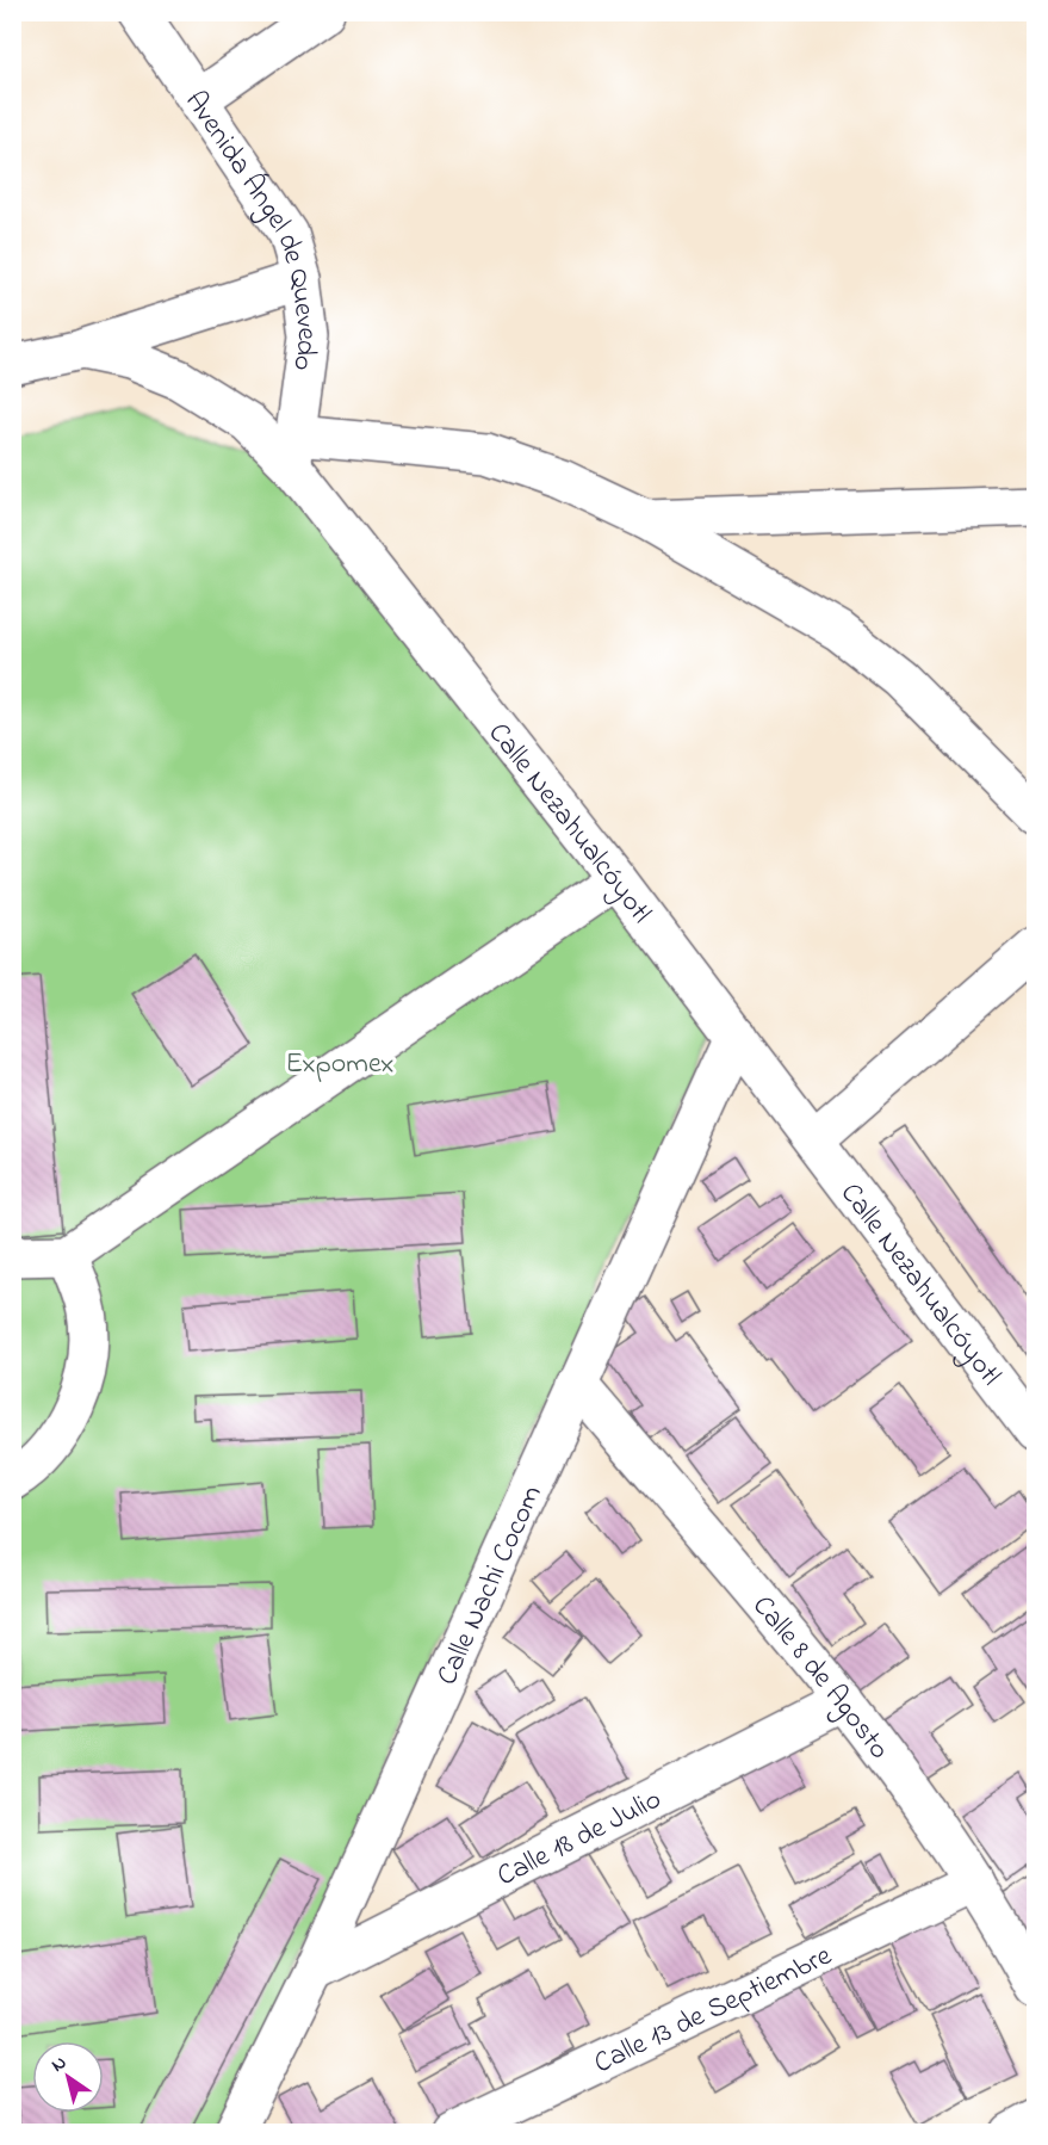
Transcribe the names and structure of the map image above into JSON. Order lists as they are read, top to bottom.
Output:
{
  "streets": {
    "street": [
      "Avenida Ángel de Quevedo",
      "Calle Nezahualcóyotl",
      "Calle Nachi Cocom",
      "Calle 8 de Agosto",
      "Calle 18 de Julio",
      "Calle 13 de Septiembre"
    ]
  },
  "crossings": [
    ["Avenida Ángel de Quevedo", "Calle Nezahualcóyotl"],
    ["Calle Nezahualcóyotl", "Calle Nachi Cocom"],
    ["Calle Nachi Cocom", "Calle 8 de Agosto"],
    ["Calle Nachi Cocom", "Calle 18 de Julio"],
    ["Calle 8 de Agosto", "Calle 18 de Julio"],
    ["Calle 8 de Agosto", "Calle 13 de Septiembre"]
  ],
  "parks": ["Expomex"],
  "north": "top left"
}
